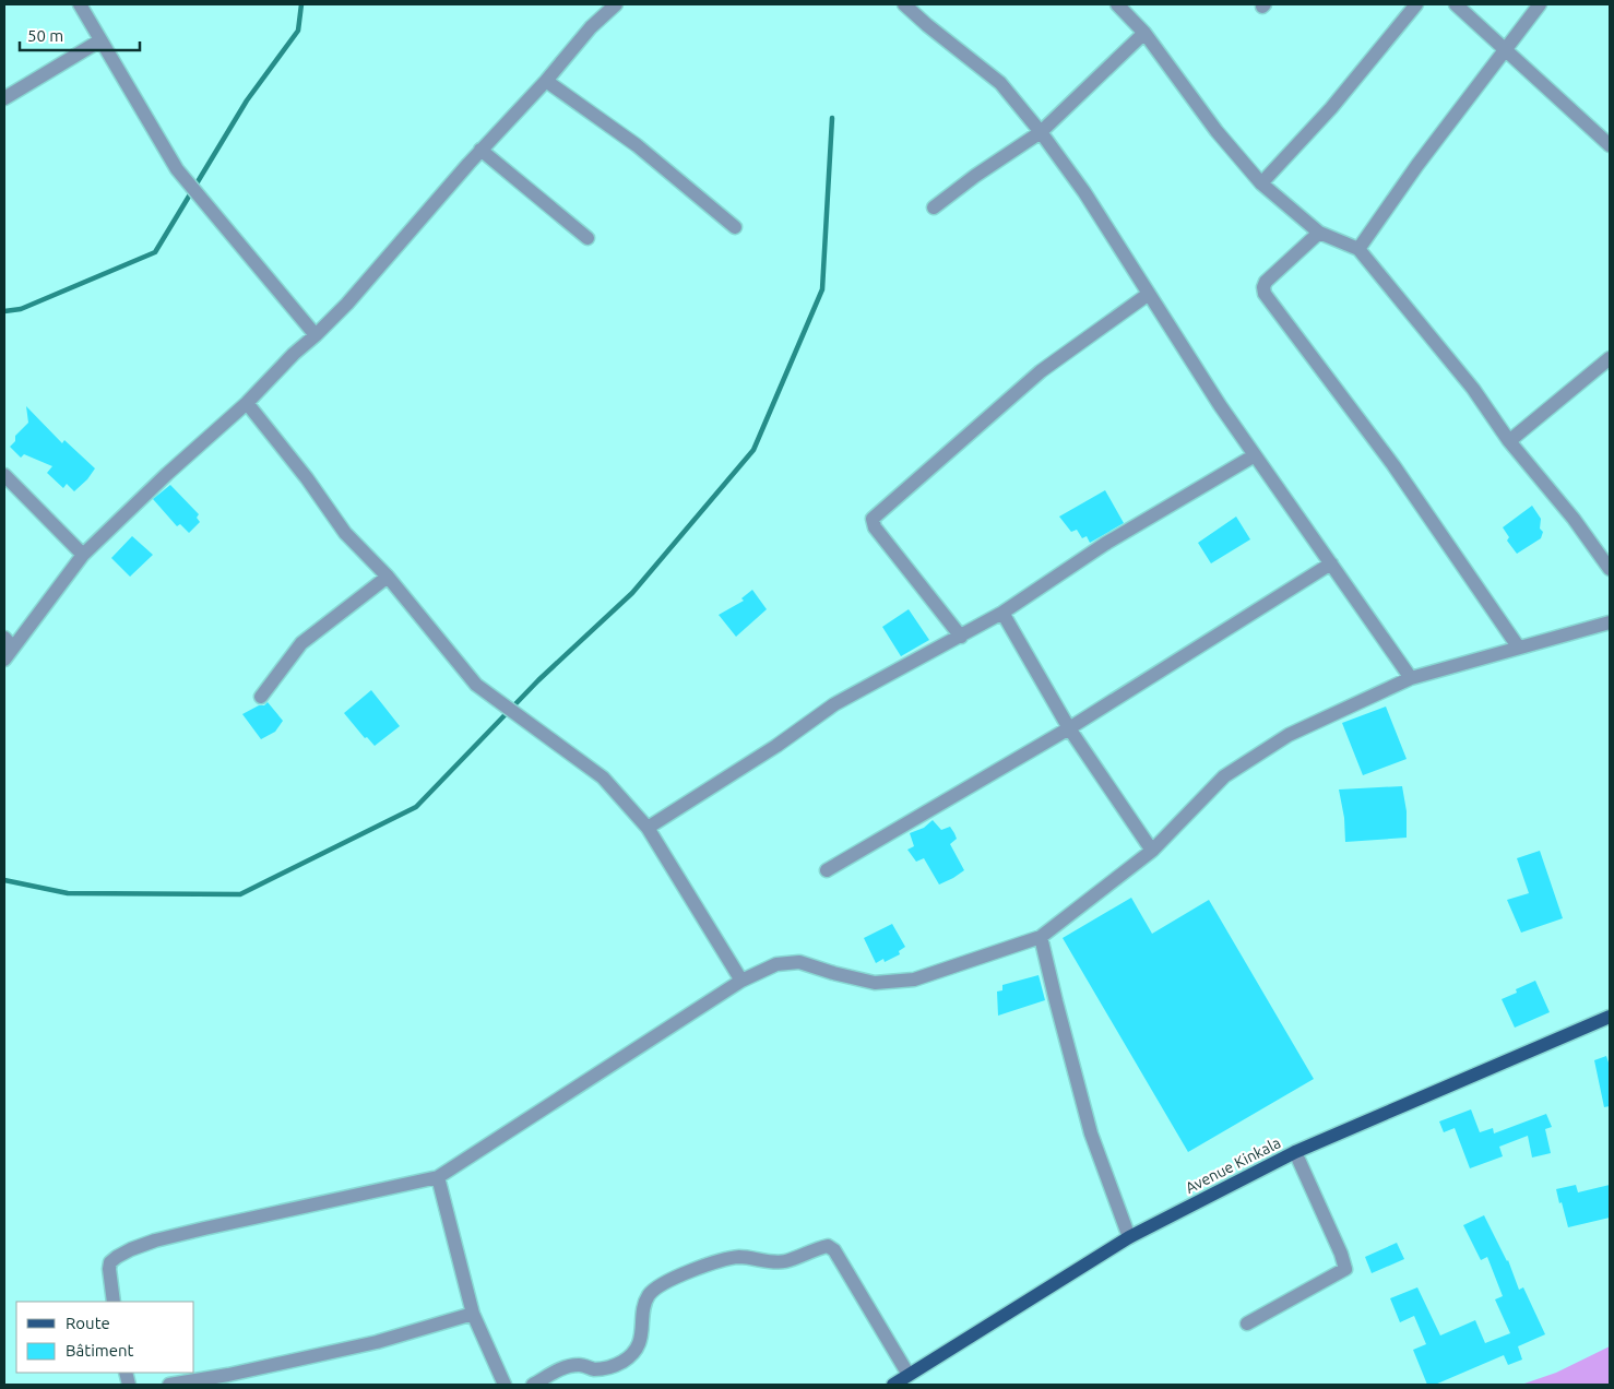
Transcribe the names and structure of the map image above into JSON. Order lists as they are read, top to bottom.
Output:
{
  "streets": {
    "main road": ["Avenue Kinkala"]
  },
  "legend": ["Route", "Bâtiment"],
  "scale_bar": "50 m"
}
